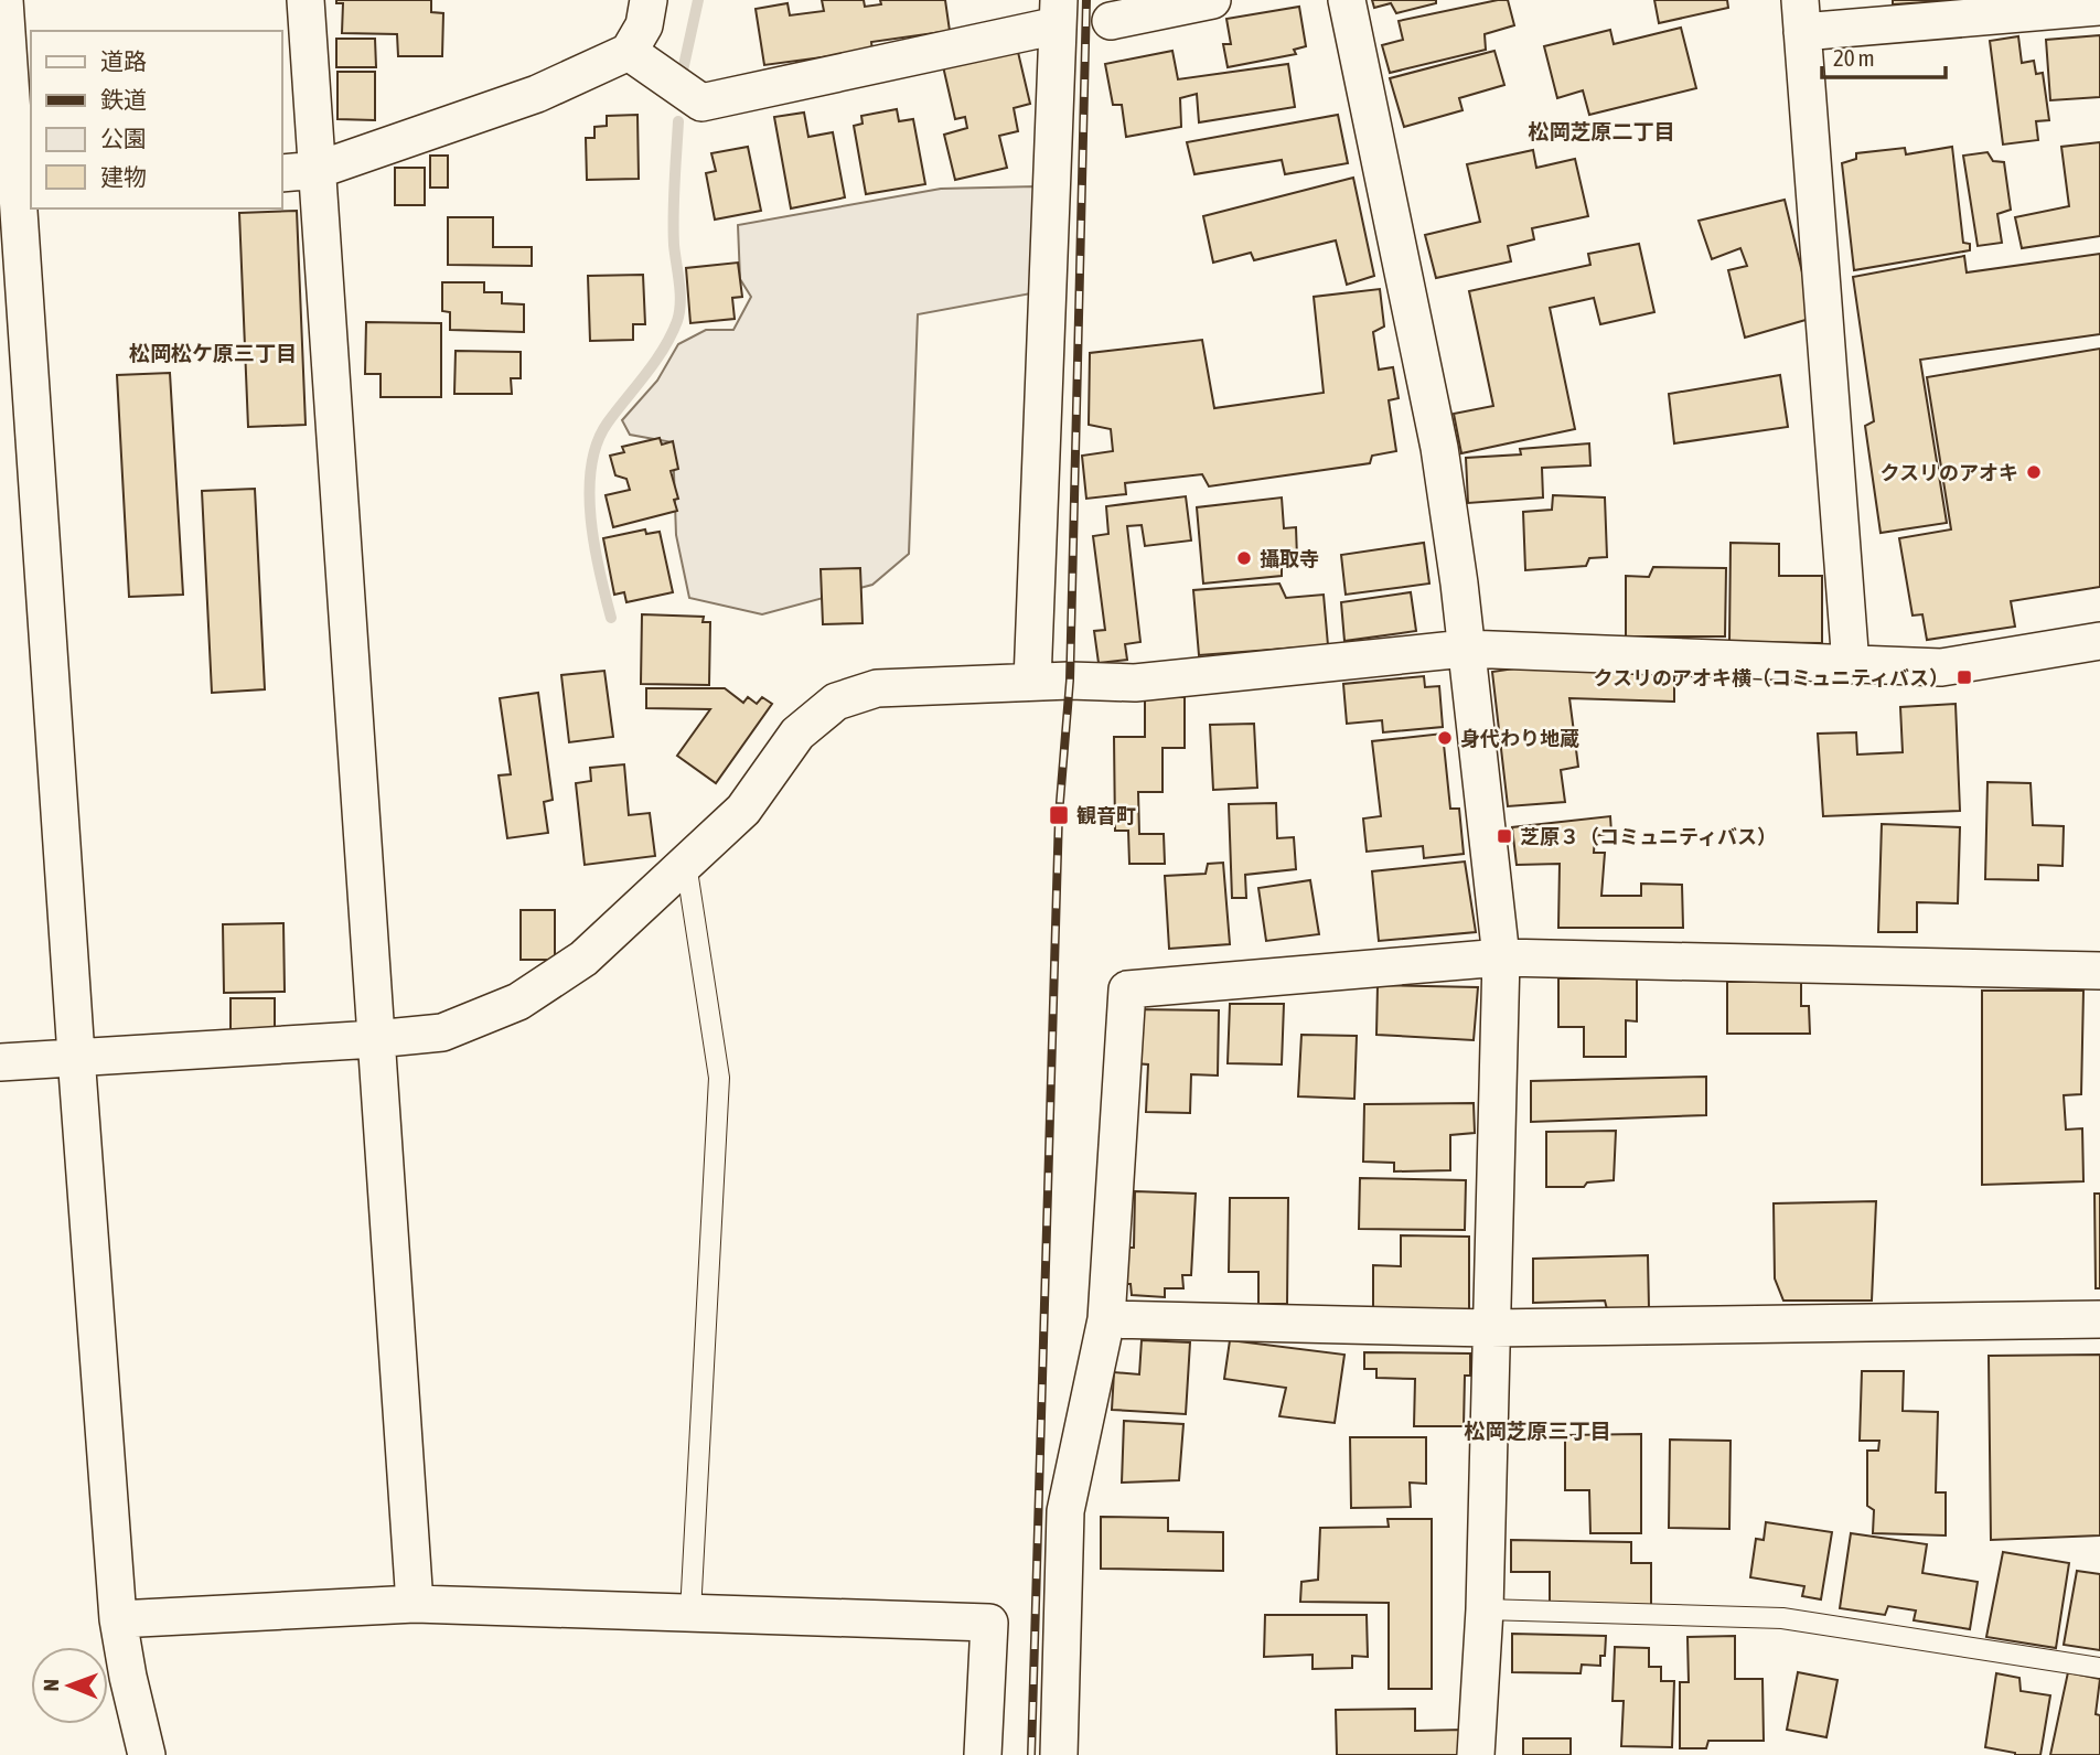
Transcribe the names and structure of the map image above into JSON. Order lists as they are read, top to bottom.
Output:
{
  "districts": ["松岡芝原二丁目", "松岡松ケ原三丁目", "松岡芝原三丁目"],
  "places": {
    "other": ["クスリのアオキ", "攝取寺", "身代わり地蔵"],
    "transit": ["クスリのアオキ横（コミュニティバス）", "観音町", "芝原３（コミュニティバス）"]
  },
  "legend": [
    "道路",
    "鉄道",
    "公園",
    "建物"
  ],
  "scale_bar": "20 m",
  "north": "left"
}
